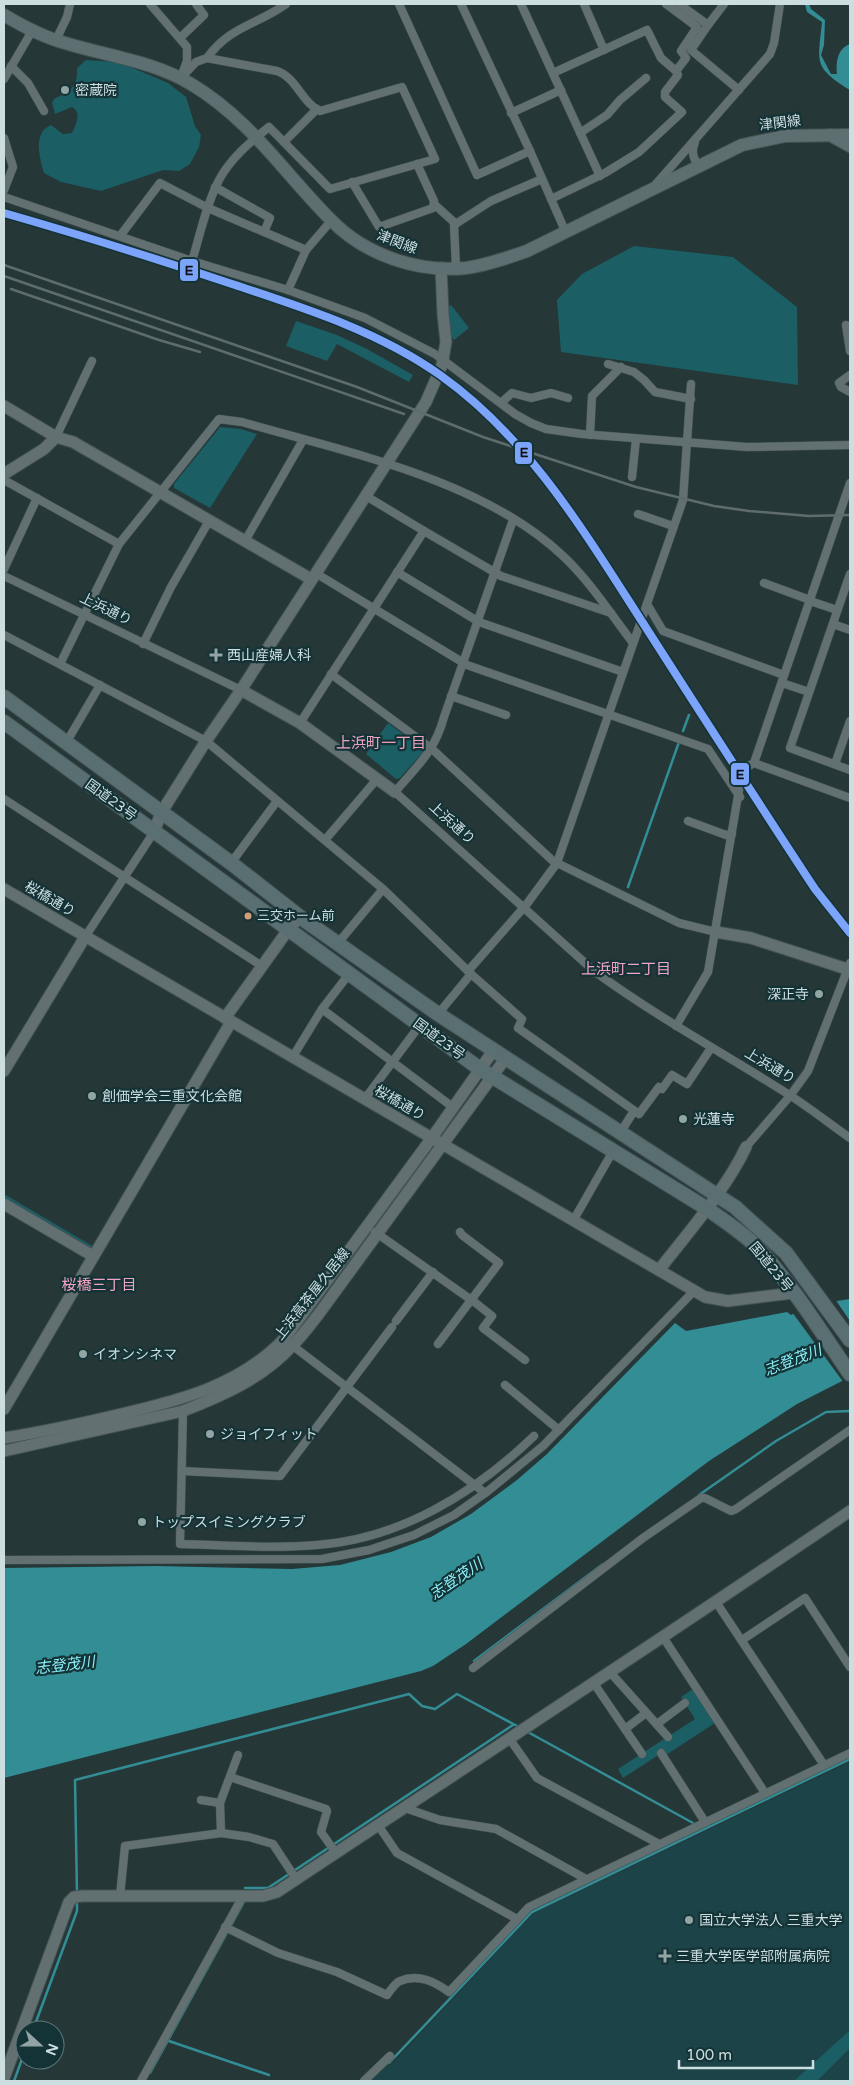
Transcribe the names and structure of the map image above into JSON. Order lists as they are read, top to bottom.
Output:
{
  "streets": {
    "highway": ["国道23号"],
    "main road": ["津関線"],
    "street": ["上浜通り", "桜橋通り", "上浜高茶屋久居線"]
  },
  "crossings": [
    ["国道23号", "桜橋通り"],
    ["国道23号", "上浜高茶屋久居線"],
    ["桜橋通り", "上浜高茶屋久居線"]
  ],
  "districts": ["上浜町一丁目", "上浜町二丁目", "桜橋三丁目"],
  "water": ["志登茂川"],
  "places": {
    "other": [
      "密蔵院",
      "三交ホーム前",
      "深正寺",
      "創価学会三重文化会館",
      "光蓮寺",
      "イオンシネマ",
      "ジョイフィット",
      "トップスイミングクラブ",
      "国立大学法人 三重大学"
    ],
    "health": ["西山産婦人科", "三重大学医学部附属病院"]
  },
  "lines": ["transit line E"],
  "scale_bar": "100 m",
  "north": "right"
}
